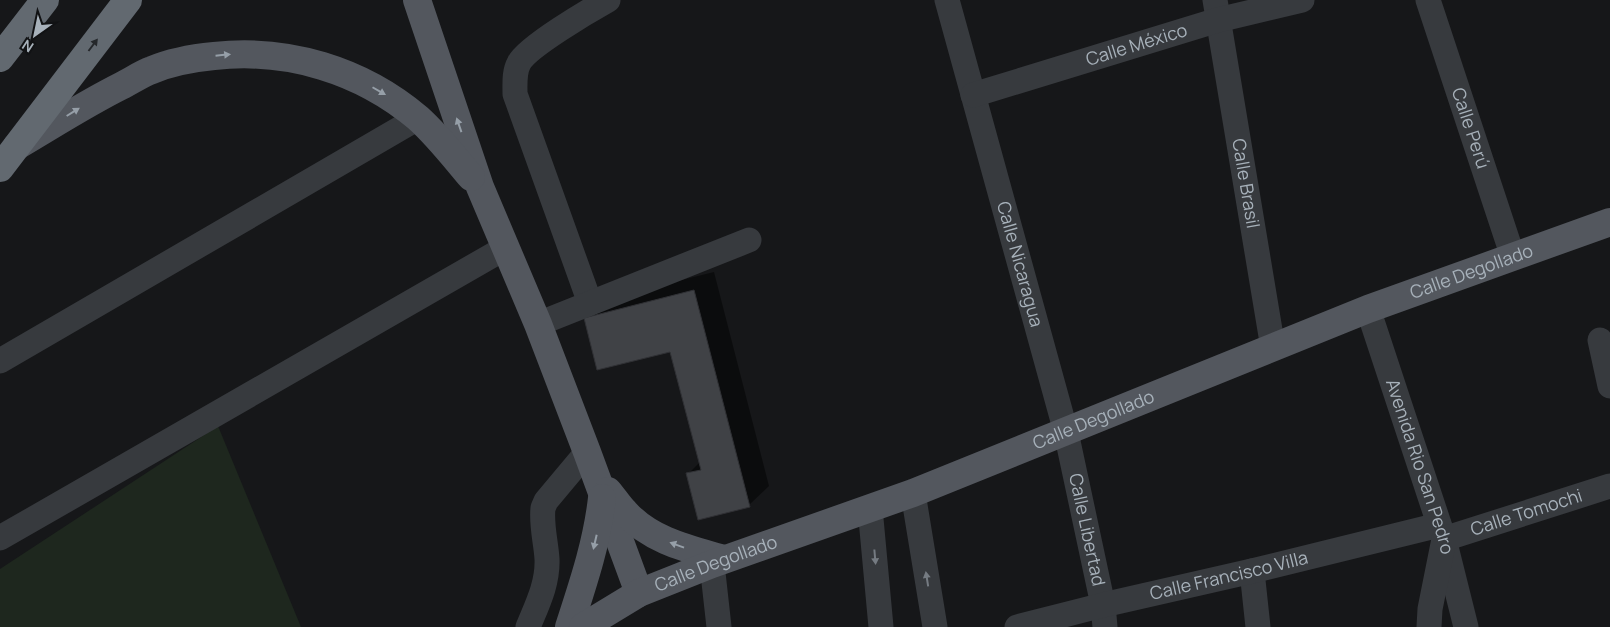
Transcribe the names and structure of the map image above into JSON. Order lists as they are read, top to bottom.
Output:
{
  "streets": {
    "main road": ["Calle Degollado"],
    "street": [
      "Calle México",
      "Calle Perú",
      "Calle Brasil",
      "Calle Nicaragua",
      "Avenida Rio San Pedro",
      "Calle Tomochi",
      "Calle Libertad",
      "Calle Francisco Villa"
    ]
  },
  "crossings": [
    ["Calle México", "Calle Brasil"],
    ["Calle México", "Calle Nicaragua"],
    ["Calle Perú", "Calle Degollado"],
    ["Calle Brasil", "Calle Degollado"],
    ["Calle Nicaragua", "Calle Degollado"],
    ["Calle Nicaragua", "Calle Libertad"],
    ["Calle Degollado", "Avenida Rio San Pedro"],
    ["Calle Degollado", "Calle Libertad"],
    ["Avenida Rio San Pedro", "Calle Tomochi"],
    ["Avenida Rio San Pedro", "Calle Francisco Villa"],
    ["Calle Tomochi", "Calle Francisco Villa"],
    ["Calle Libertad", "Calle Francisco Villa"]
  ],
  "north": "bottom left"
}
